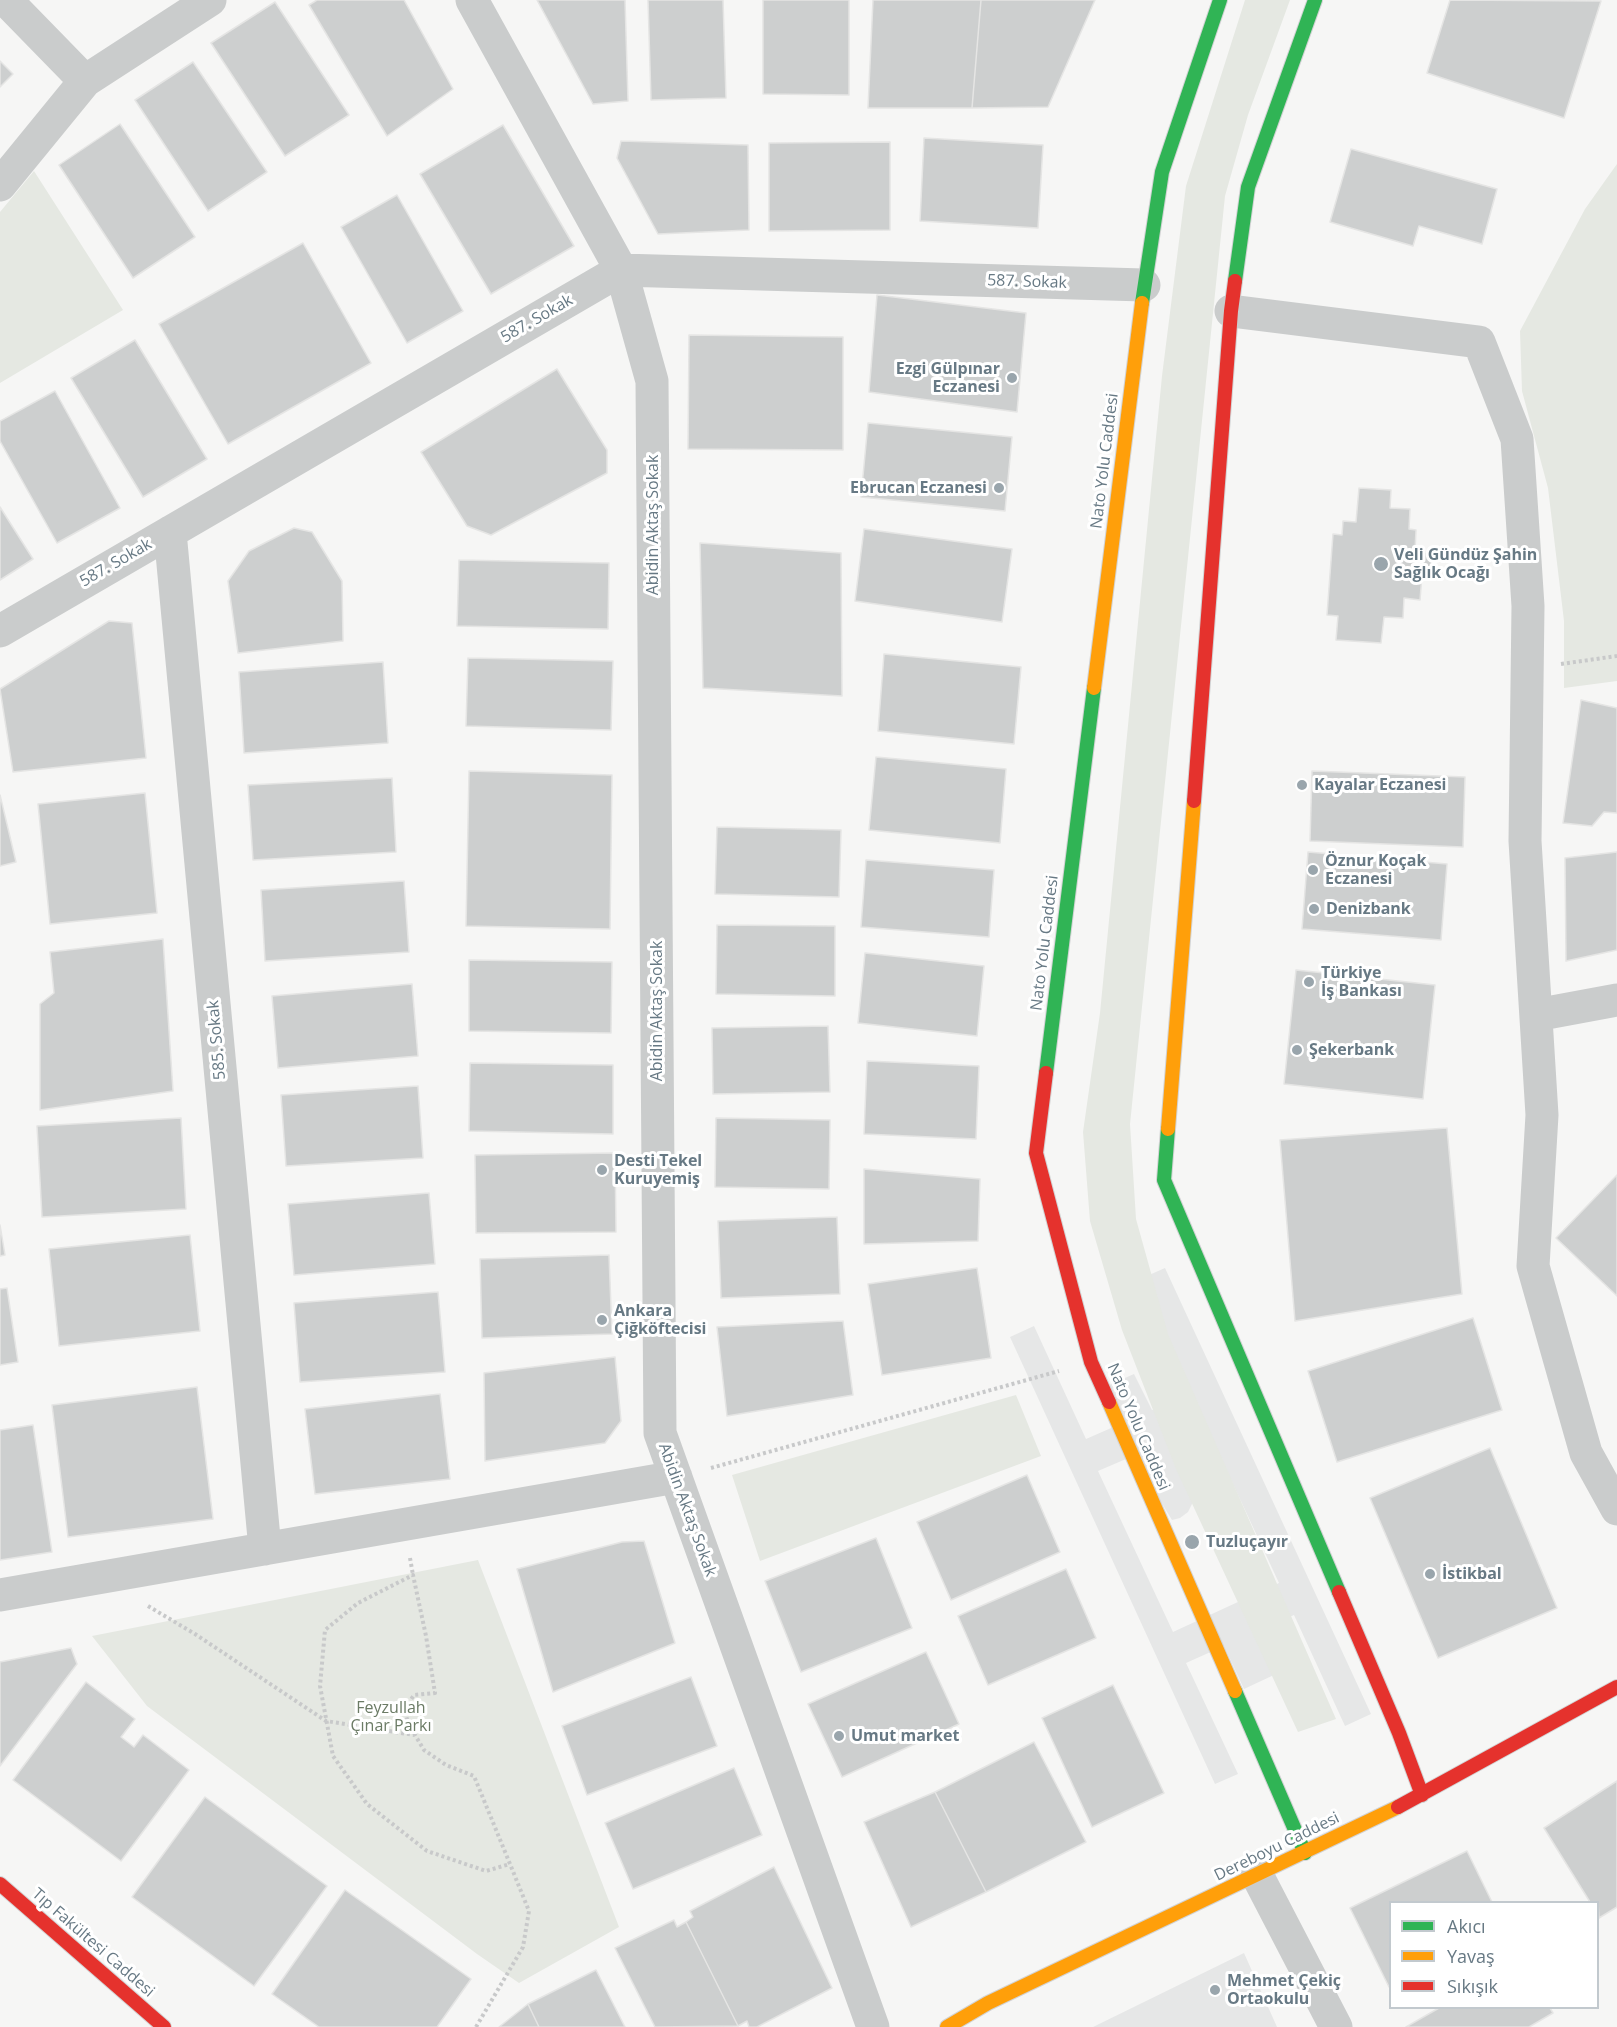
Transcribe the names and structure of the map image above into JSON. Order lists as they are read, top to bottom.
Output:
{
  "streets": {
    "main road": ["Nato Yolu Caddesi", "Dereboyu Caddesi", "Tıp Fakültesi Caddesi"],
    "street": ["587. Sokak", "Abidin Aktaş Sokak", "585. Sokak"]
  },
  "crossings": [
    ["587. Sokak", "Nato Yolu Caddesi"],
    ["587. Sokak", "Abidin Aktaş Sokak"],
    ["587. Sokak", "585. Sokak"],
    ["Nato Yolu Caddesi", "Dereboyu Caddesi"]
  ],
  "parks": ["Feyzullah Çınar Parkı"],
  "places": [
    "Ezgi Gülpınar Eczanesi",
    "Ebrucan Eczanesi",
    "Veli Gündüz Şahin Sağlık Ocağı",
    "Kayalar Eczanesi",
    "Öznur Koçak Eczanesi",
    "Denizbank",
    "Türkiye İş Bankası",
    "Şekerbank",
    "Desti Tekel Kuruyemiş",
    "Ankara Çiğköftecisi",
    "Tuzluçayır",
    "İstikbal",
    "Umut market",
    "Mehmet Çekiç Ortaokulu"
  ],
  "legend": ["Akıcı", "Yavaş", "Sıkışık"]
}
